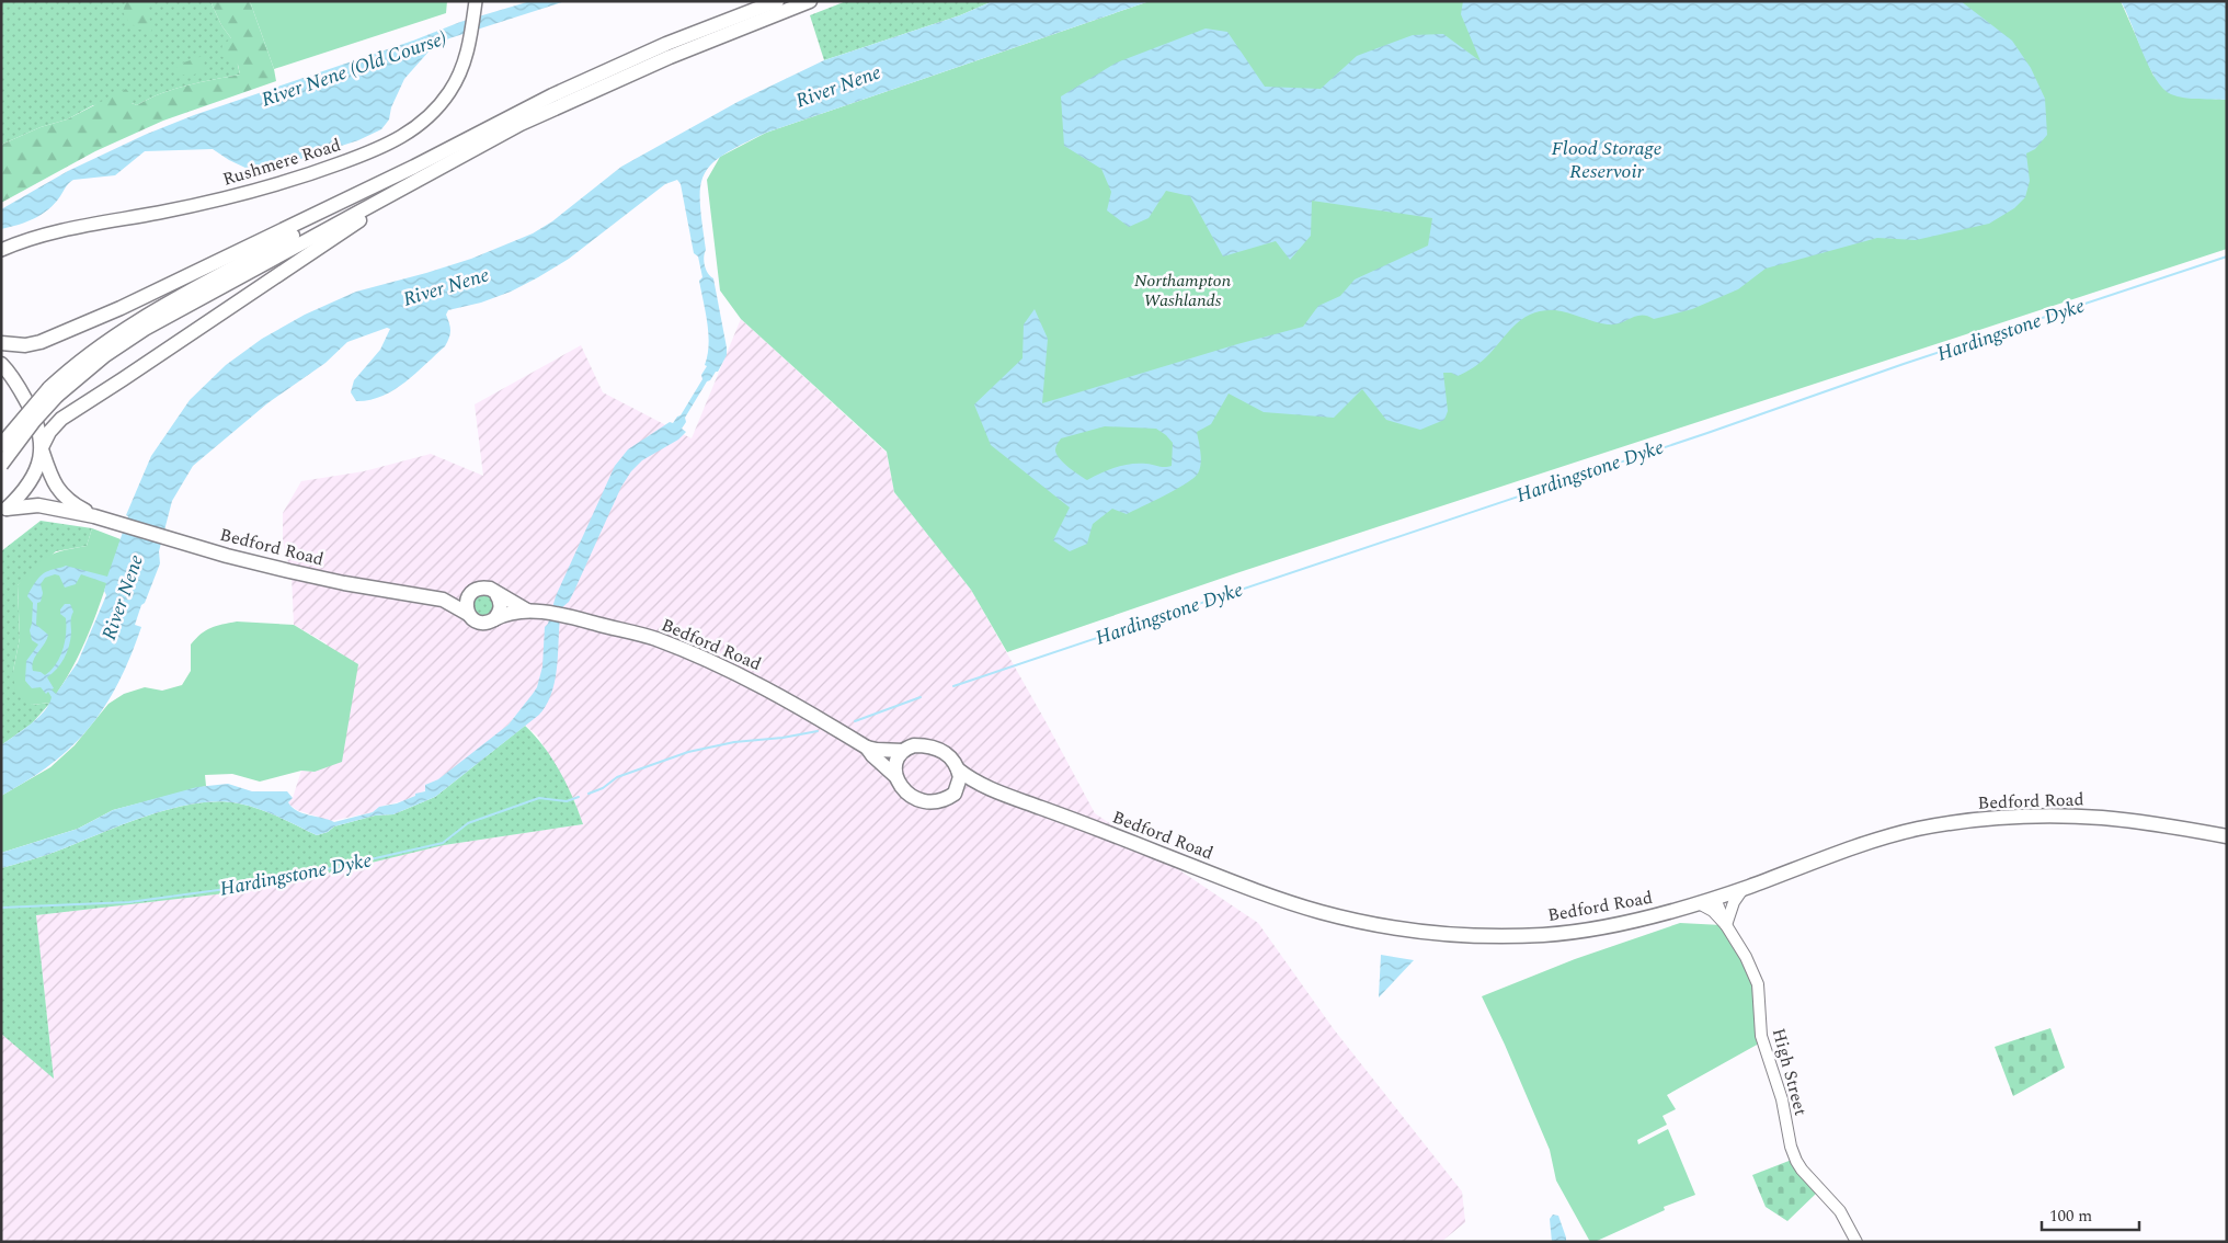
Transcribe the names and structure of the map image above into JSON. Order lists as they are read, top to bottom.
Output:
{
  "streets": {
    "highway": ["Bedford Road"],
    "main road": ["Rushmere Road"],
    "street": ["High Street"]
  },
  "crossings": [
    ["Bedford Road", "High Street"]
  ],
  "water": [
    "River Nene (Old Course)",
    "River Nene",
    "Flood Storage Reservoir",
    "Hardingstone Dyke"
  ],
  "parks": ["Northampton Washlands"],
  "scale_bar": "100 m"
}
